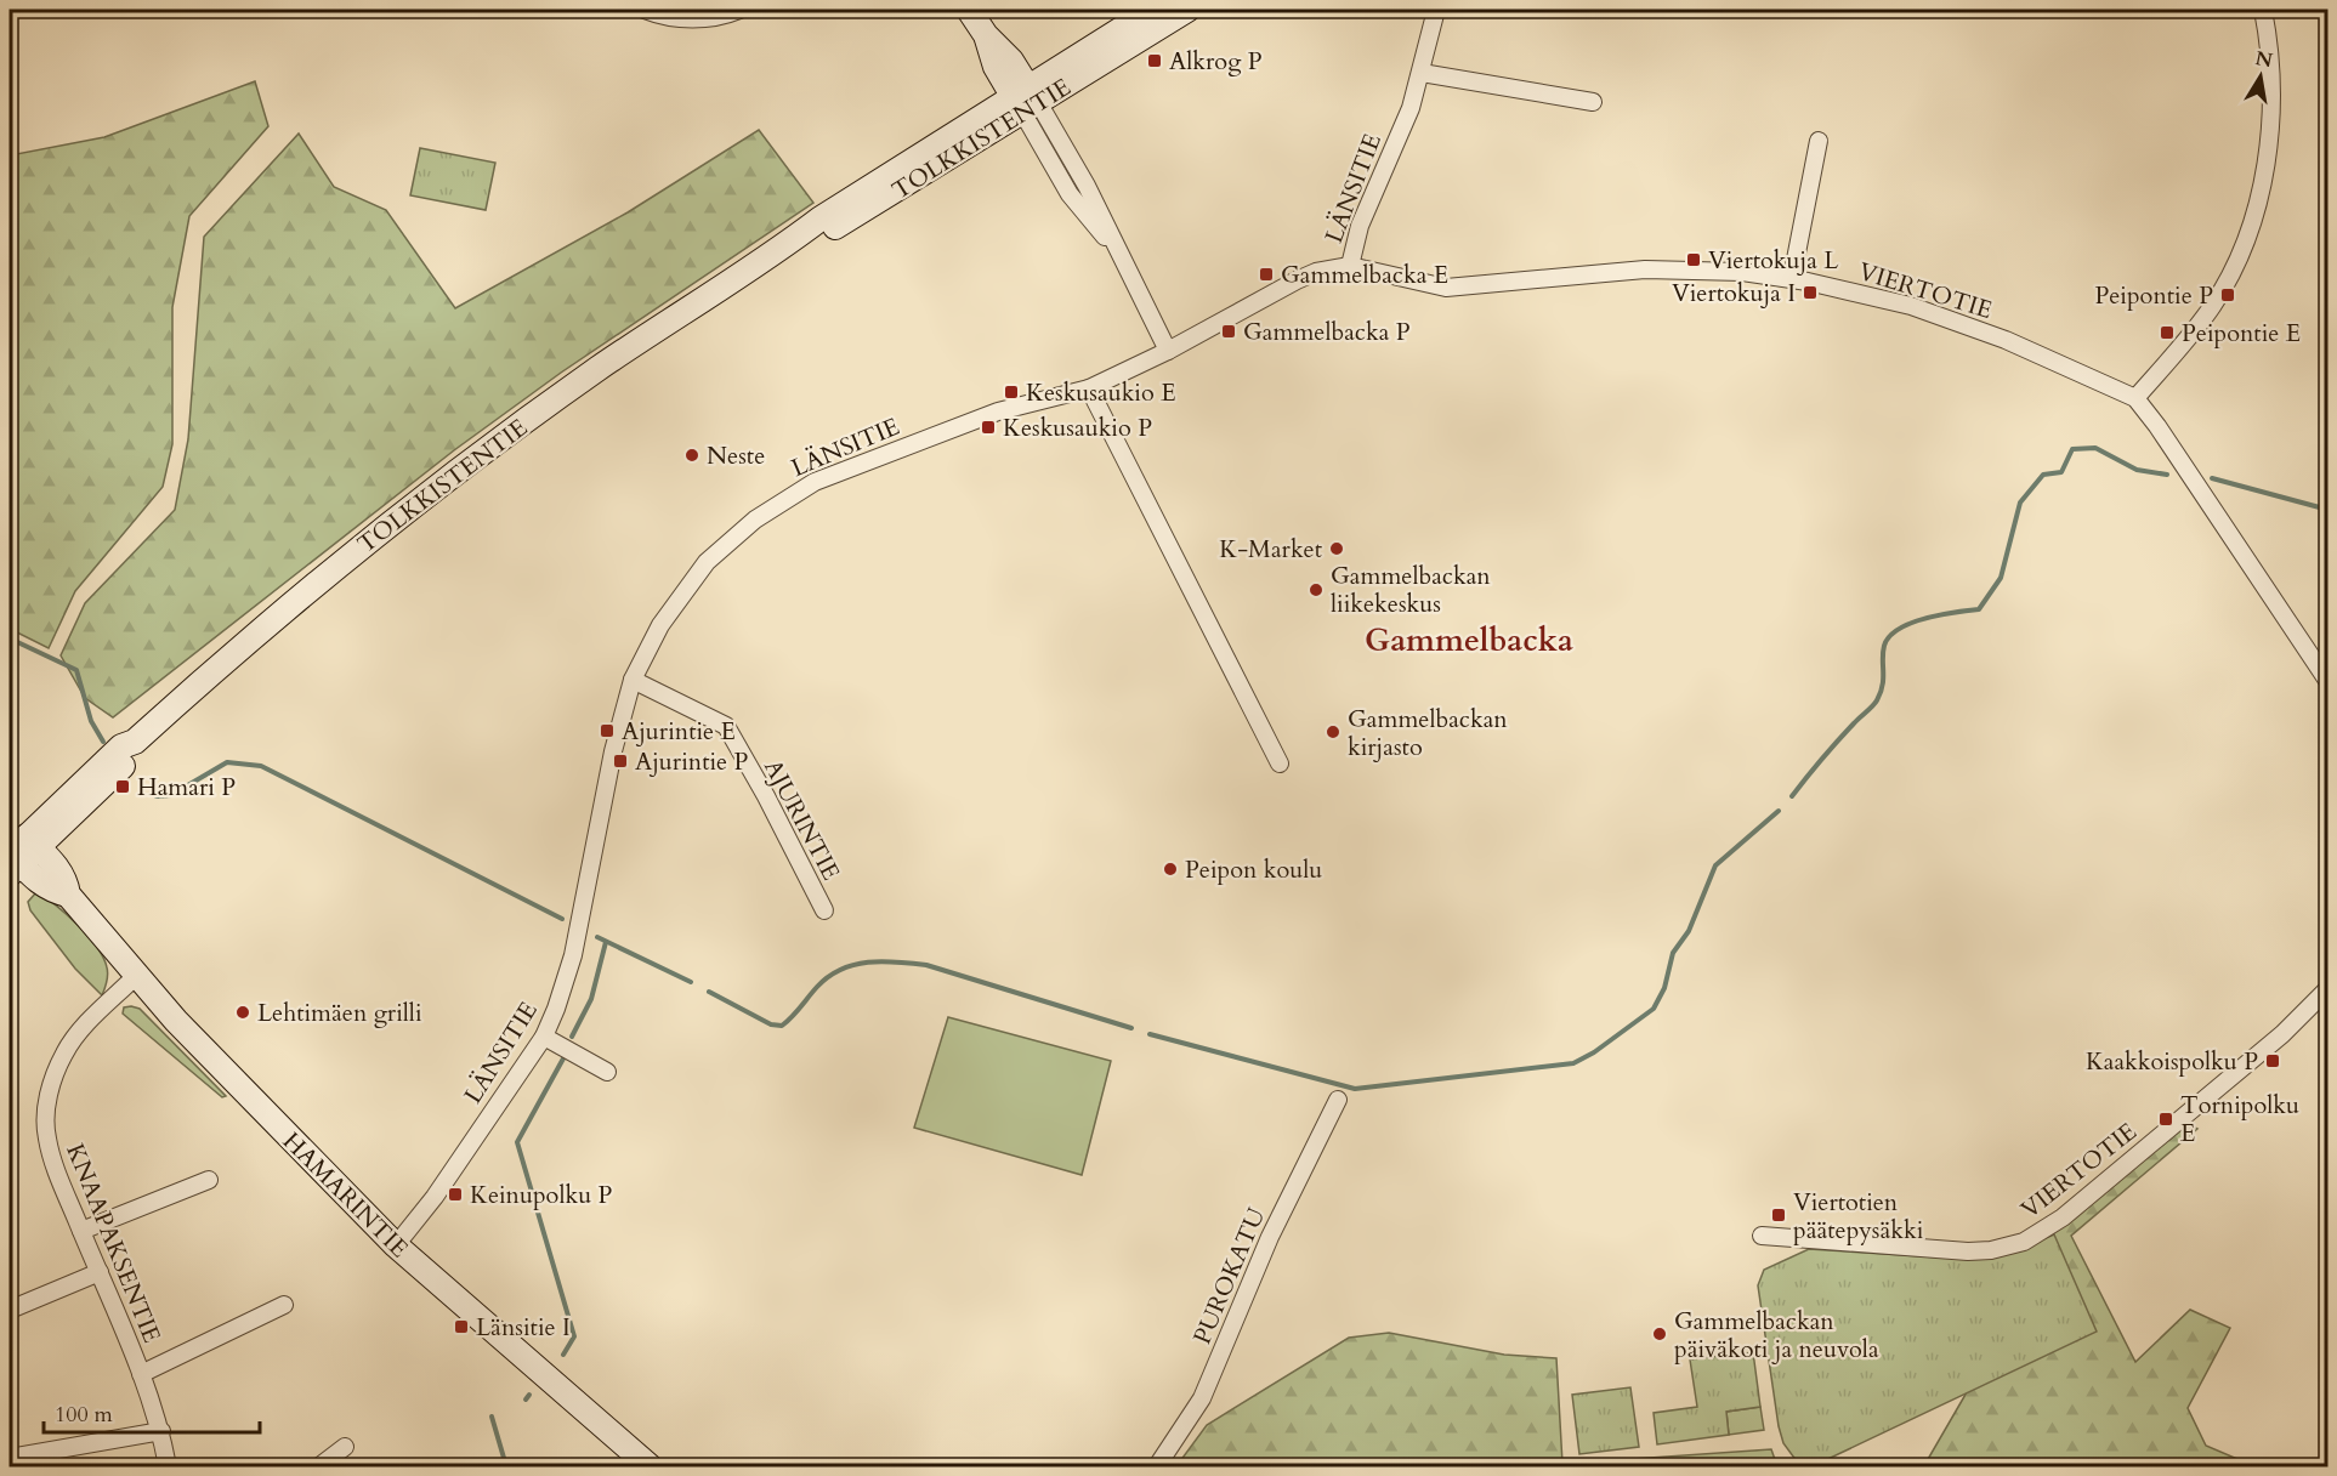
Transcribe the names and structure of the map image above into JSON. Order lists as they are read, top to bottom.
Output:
{
  "streets": {
    "street": [
      "TOLKKISTENTIE",
      "LÄNSITIE",
      "VIERTOTIE",
      "AJURINTIE",
      "HAMARINTIE",
      "KNAAPAKSENTIE",
      "PUROKATU"
    ]
  },
  "crossings": [
    ["TOLKKISTENTIE", "HAMARINTIE"],
    ["LÄNSITIE", "VIERTOTIE"],
    ["LÄNSITIE", "AJURINTIE"],
    ["LÄNSITIE", "HAMARINTIE"],
    ["HAMARINTIE", "KNAAPAKSENTIE"]
  ],
  "districts": ["Gammelbacka"],
  "places": {
    "transit": [
      "Alkrog P",
      "Viertokuja L",
      "Gammelbacka E",
      "Viertokuja I",
      "Peipontie P",
      "Gammelbacka P",
      "Peipontie E",
      "Keskusaukio E",
      "Keskusaukio P",
      "Ajurintie E",
      "Ajurintie P",
      "Hamari P",
      "Kaakkoispolku P",
      "Tornipolku E",
      "Keinupolku P",
      "Viertotien päätepysäkki",
      "Länsitie I"
    ],
    "other": [
      "Neste",
      "K-Market",
      "Gammelbackan liikekeskus",
      "Gammelbackan kirjasto",
      "Peipon koulu",
      "Lehtimäen grilli",
      "Gammelbackan päiväkoti ja neuvola"
    ]
  },
  "scale_bar": "100 m",
  "north": "top"
}
